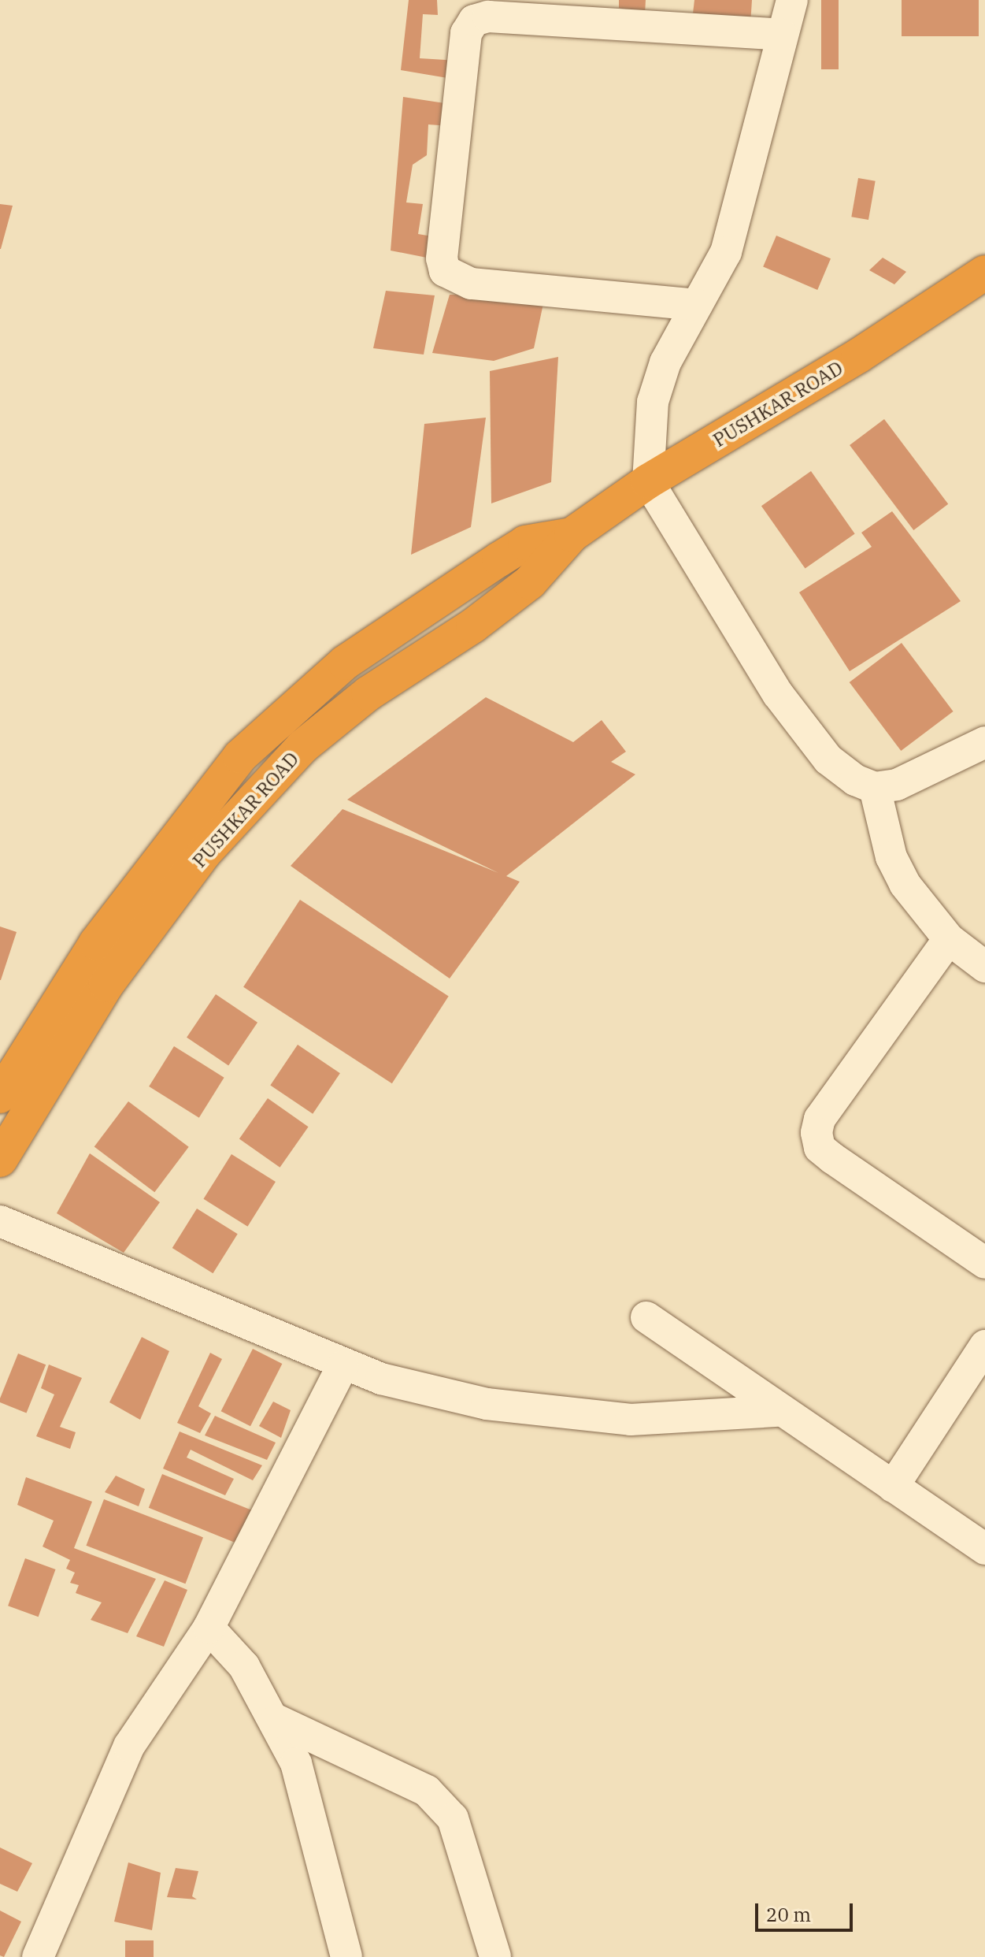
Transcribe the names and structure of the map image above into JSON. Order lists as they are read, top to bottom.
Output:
{
  "streets": {
    "highway": ["PUSHKAR ROAD"]
  },
  "scale_bar": "20 m"
}
